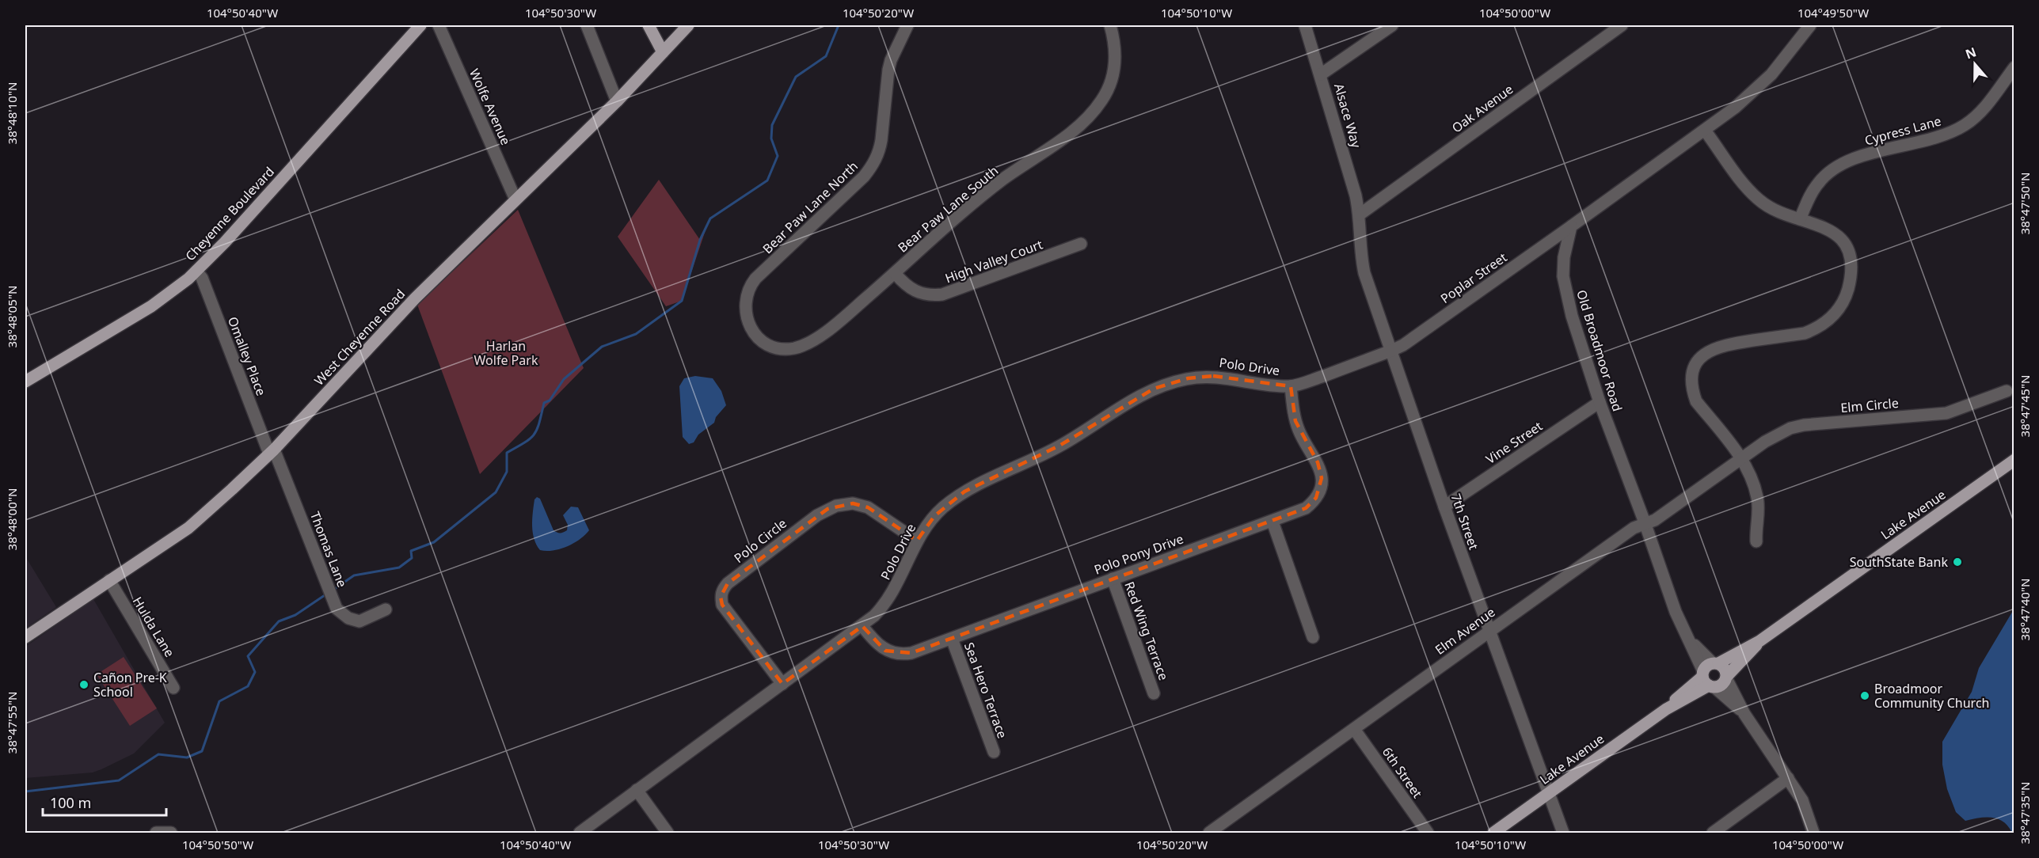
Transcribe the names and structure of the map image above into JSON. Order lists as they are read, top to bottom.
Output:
{
  "streets": {
    "main road": ["Cheyenne Boulevard", "West Cheyenne Road", "Lake Avenue"],
    "street": [
      "Wolfe Avenue",
      "Oak Avenue",
      "Alsace Way",
      "Cypress Lane",
      "Bear Paw Lane North",
      "Bear Paw Lane South",
      "High Valley Court",
      "Poplar Street",
      "Old Broadmoor Road",
      "Omalley Place",
      "Polo Drive",
      "Elm Circle",
      "Vine Street",
      "7th Street",
      "Polo Circle",
      "Thomas Lane",
      "Polo Pony Drive",
      "Hulda Lane",
      "Red Wing Terrace",
      "Elm Avenue",
      "Sea Hero Terrace",
      "6th Street"
    ]
  },
  "crossings": [
    ["Wolfe Avenue", "West Cheyenne Road"],
    ["Oak Avenue", "Alsace Way"],
    ["Oak Avenue", "7th Street"],
    ["Alsace Way", "7th Street"],
    ["Bear Paw Lane North", "Bear Paw Lane South"],
    ["Bear Paw Lane South", "High Valley Court"],
    ["Cheyenne Boulevard", "Omalley Place"],
    ["Poplar Street", "Old Broadmoor Road"],
    ["Poplar Street", "Polo Drive"],
    ["Poplar Street", "7th Street"],
    ["West Cheyenne Road", "Omalley Place"],
    ["West Cheyenne Road", "Thomas Lane"],
    ["West Cheyenne Road", "Hulda Lane"],
    ["Old Broadmoor Road", "Vine Street"],
    ["Old Broadmoor Road", "Lake Avenue"],
    ["Old Broadmoor Road", "Elm Avenue"],
    ["Omalley Place", "Thomas Lane"],
    ["Polo Drive", "7th Street"],
    ["Polo Drive", "Polo Circle"],
    ["Polo Drive", "Polo Pony Drive"],
    ["Elm Circle", "Elm Avenue"],
    ["Vine Street", "7th Street"],
    ["Lake Avenue", "7th Street"],
    ["7th Street", "Elm Avenue"],
    ["Polo Pony Drive", "Red Wing Terrace"],
    ["Polo Pony Drive", "Sea Hero Terrace"],
    ["Elm Avenue", "6th Street"]
  ],
  "parks": ["Harlan Wolfe Park"],
  "places": ["SouthState Bank", "Cañon Pre-K School", "Broadmoor Community Church"],
  "scale_bar": "100 m",
  "north": "top",
  "coordinates": [
    "104°50'40\"W",
    "104°50'30\"W",
    "104°50'20\"W",
    "104°50'10\"W",
    "104°50'00\"W",
    "104°49'50\"W",
    "38°48'10\"N",
    "38°47'50\"N",
    "38°48'05\"N",
    "38°47'45\"N",
    "38°48'00\"N",
    "38°47'40\"N",
    "38°47'55\"N",
    "38°47'35\"N",
    "104°50'50\"W"
  ]
}
